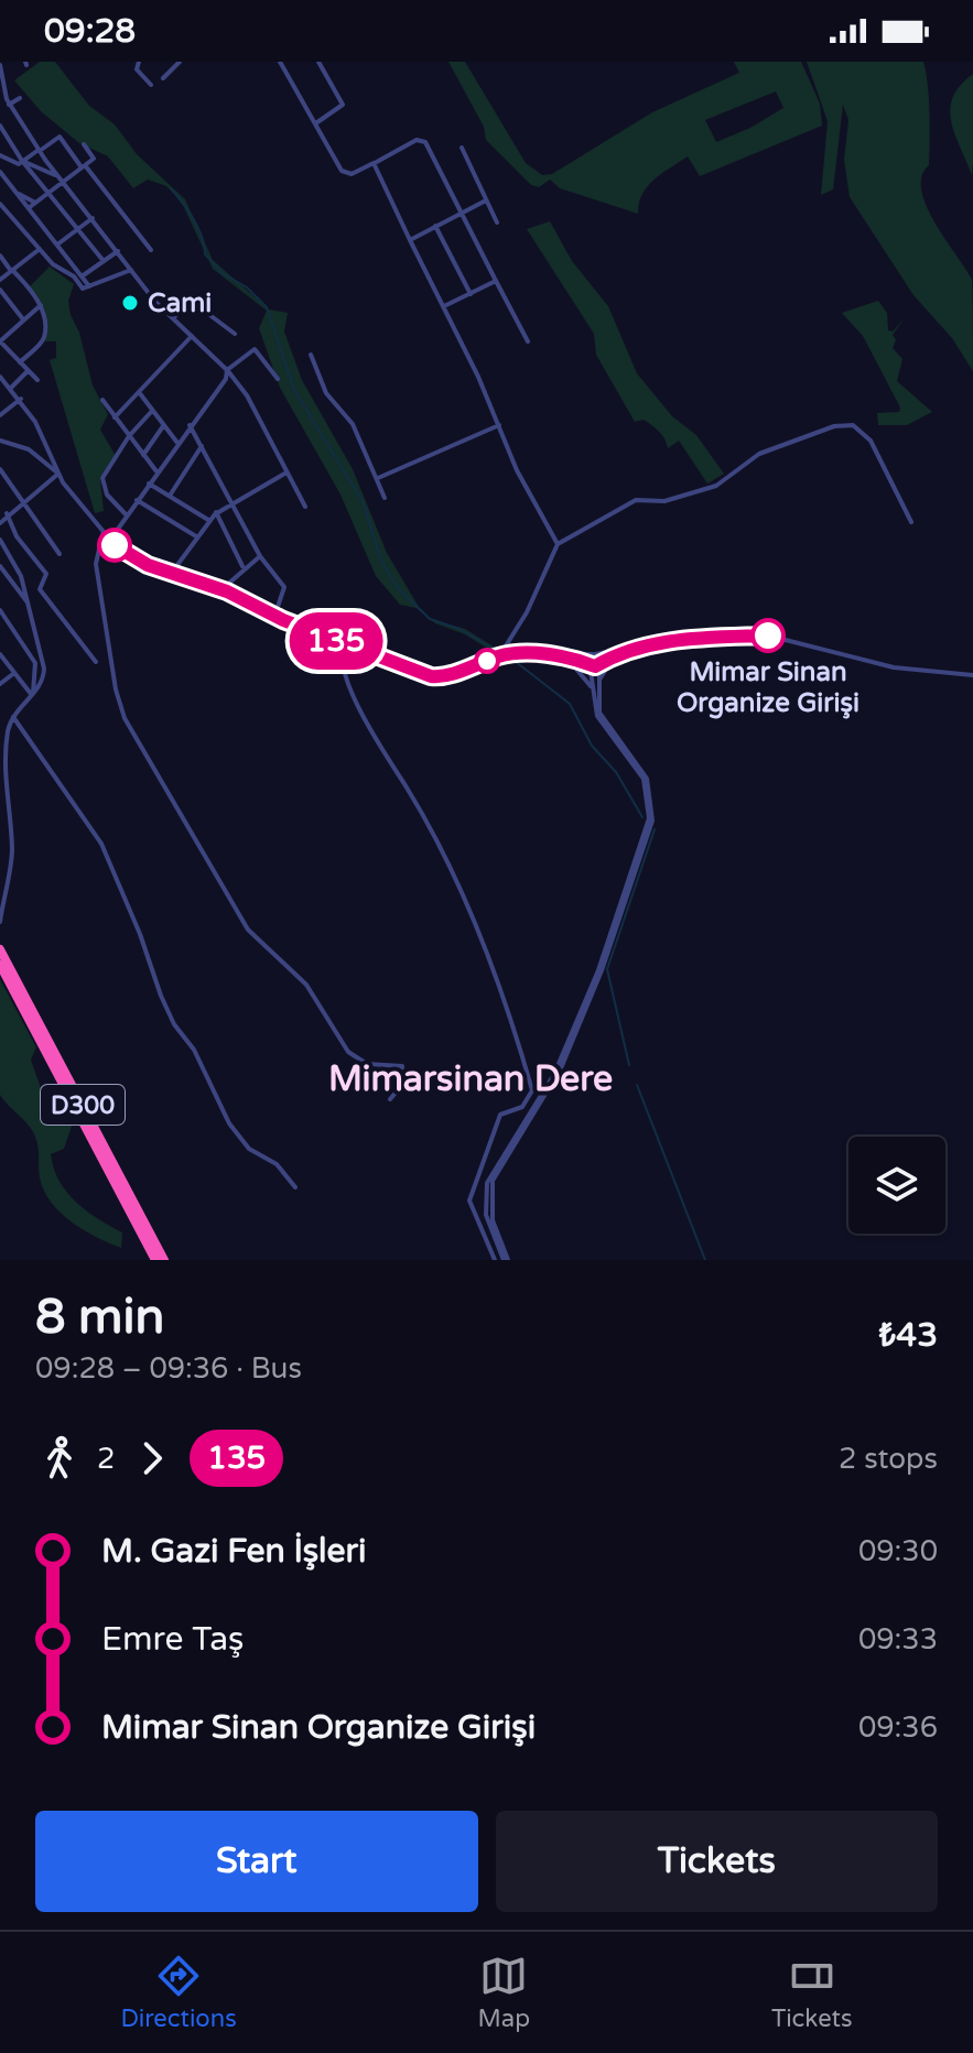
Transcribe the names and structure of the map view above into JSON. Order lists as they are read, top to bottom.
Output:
{
  "streets": {
    "highway": ["D300"]
  },
  "districts": ["Mimarsinan Dere"],
  "places": ["Cami", "Mimar Sinan Organize Girişi"],
  "lines": ["bus line 135"],
  "page": {
    "status": "09:28",
    "on_map": "135",
    "heading": ["8 min", "09:28 – 09:36 · Bus", "₺43"],
    "legs": ["2", "135", "2 stops"],
    "list": [
      {
        "name": "M. Gazi Fen İşleri",
        "value": "09:30"
      },
      {
        "name": "Emre Taş",
        "value": "09:33"
      },
      {
        "name": "Mimar Sinan Organize Girişi",
        "value": "09:36"
      }
    ],
    "buttons": ["Start", "Tickets"],
    "tabs": ["Directions", "Map", "Tickets"]
  }
}
